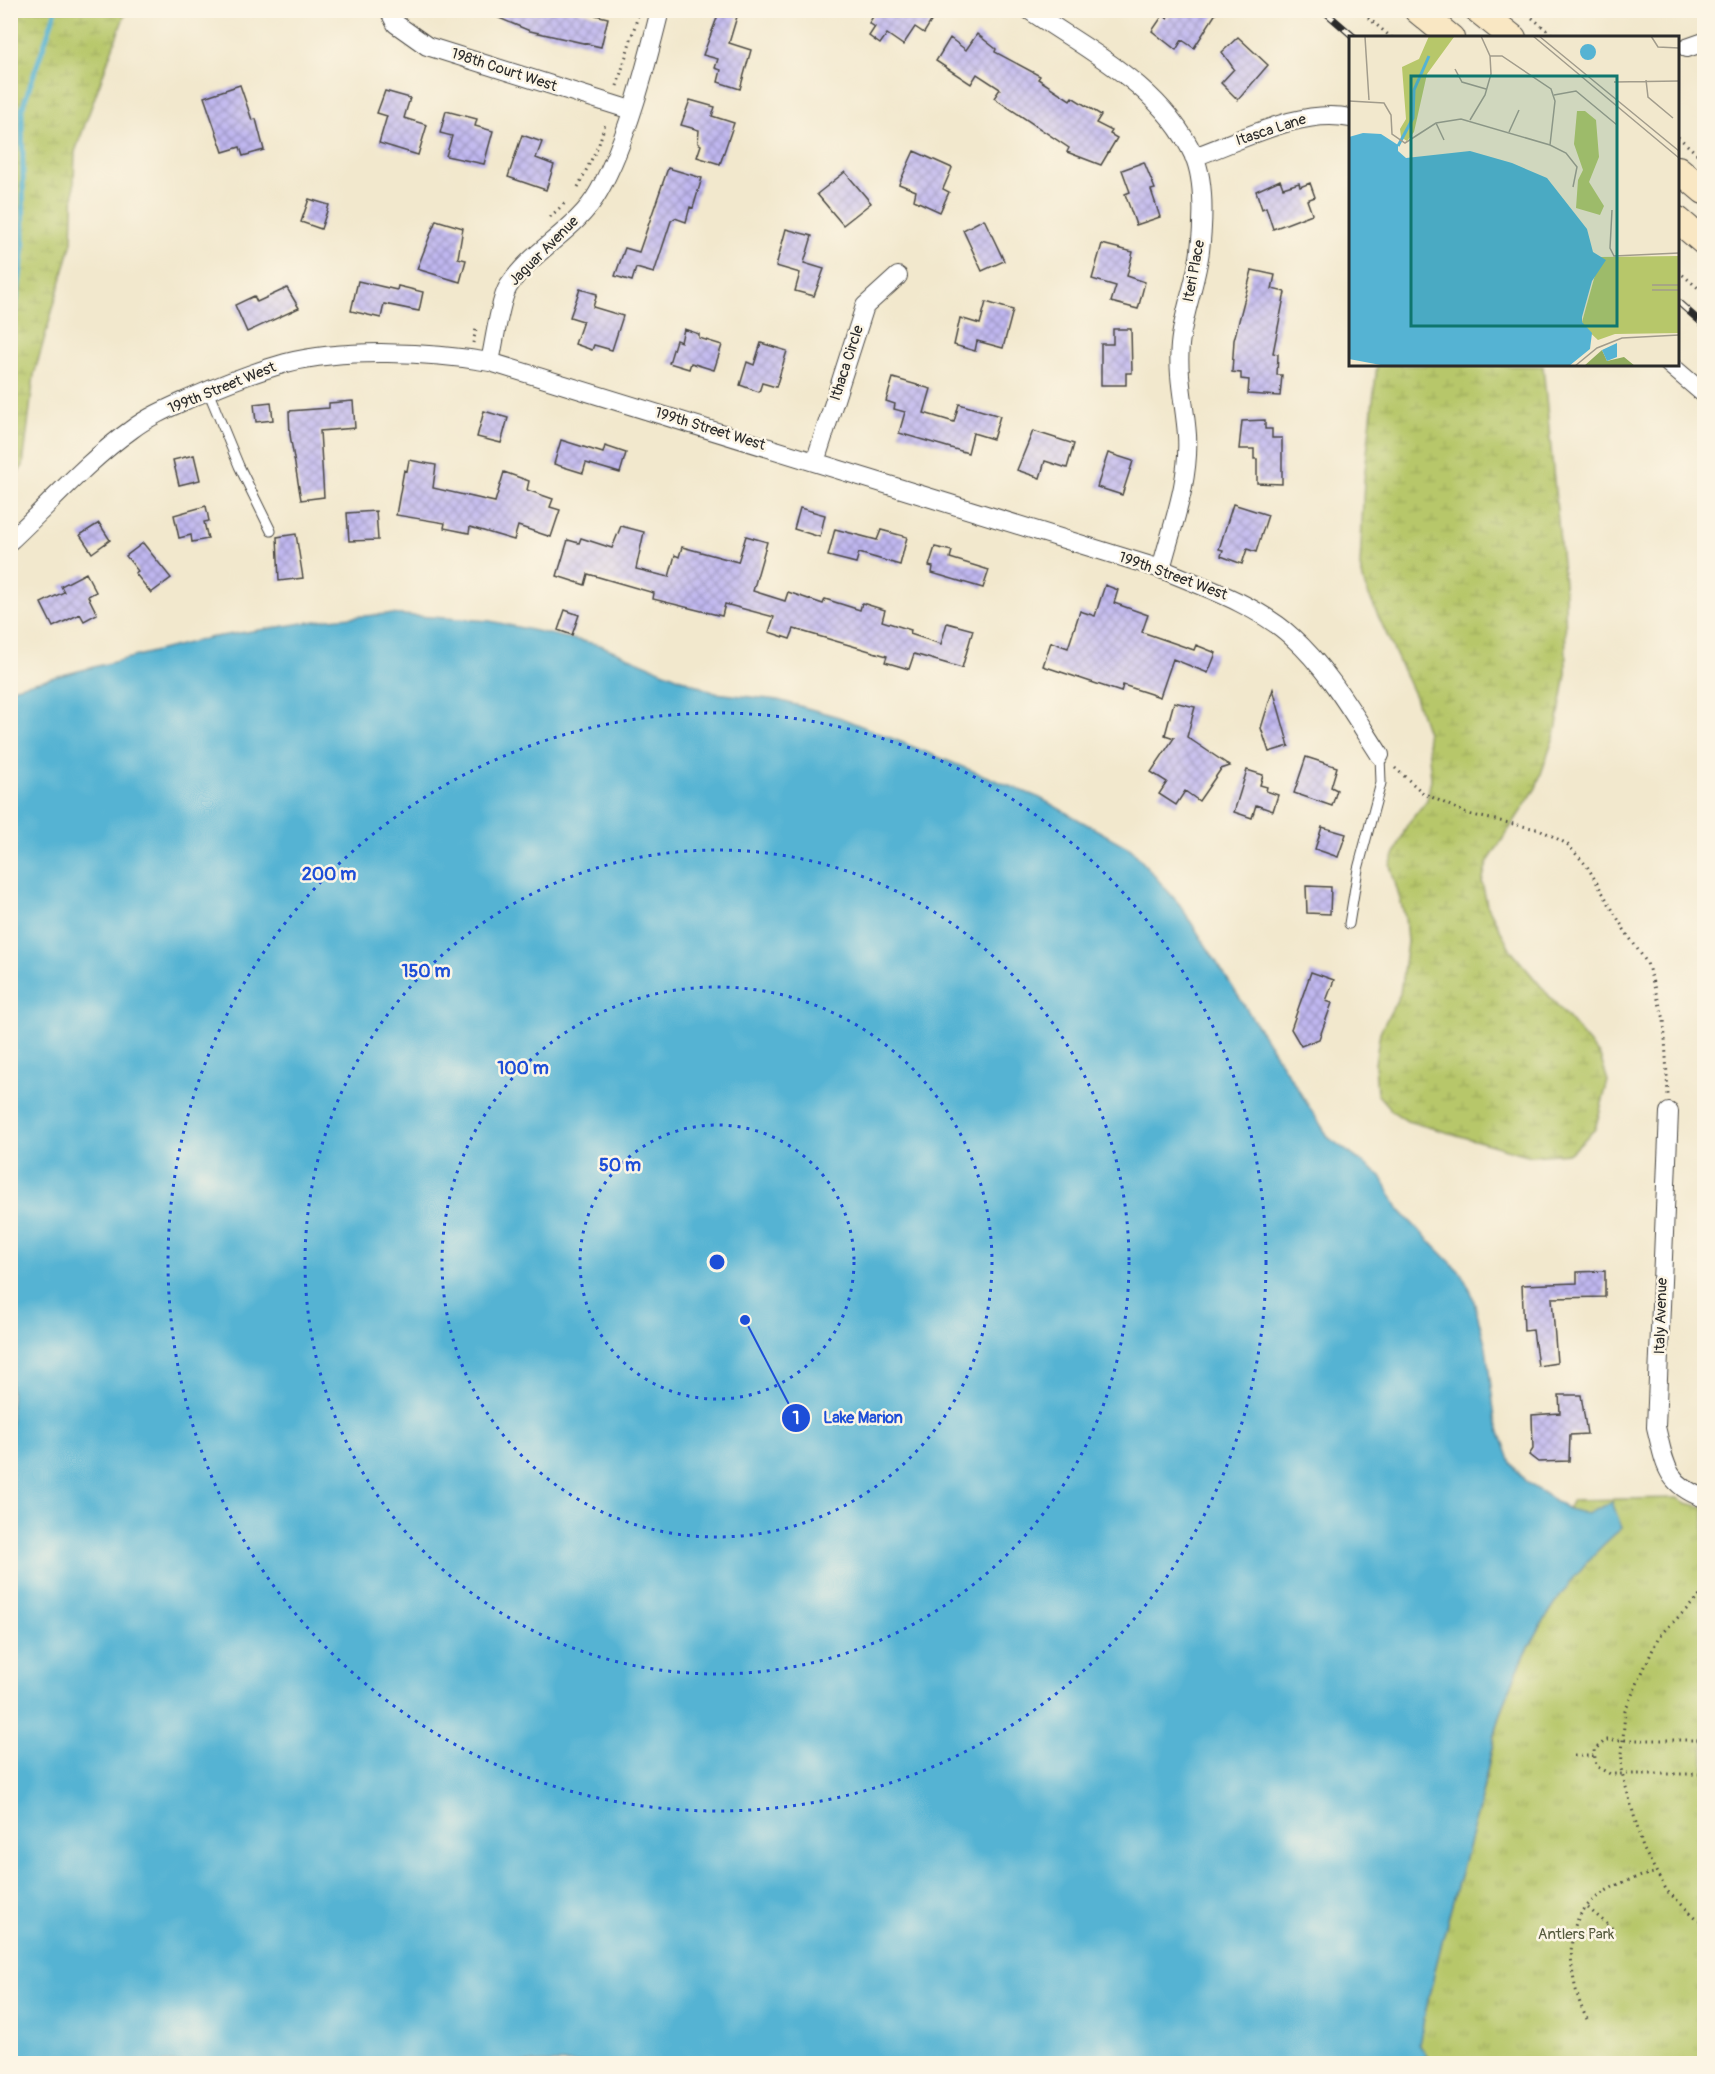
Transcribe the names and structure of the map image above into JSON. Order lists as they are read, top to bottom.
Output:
{
  "streets": {
    "street": [
      "198th Court West",
      "Itasca Lane",
      "Jaguar Avenue",
      "Iteri Place",
      "Ithaca Circle",
      "199th Street West",
      "Italy Avenue"
    ]
  },
  "crossings": [
    ["198th Court West", "Jaguar Avenue"],
    ["Itasca Lane", "Iteri Place"],
    ["Jaguar Avenue", "199th Street West"],
    ["Iteri Place", "199th Street West"],
    ["Ithaca Circle", "199th Street West"]
  ],
  "parks": ["Antlers Park"],
  "places": ["Lake Marion"],
  "rings": [
    "200 m",
    "150 m",
    "100 m",
    "50 m"
  ]
}
